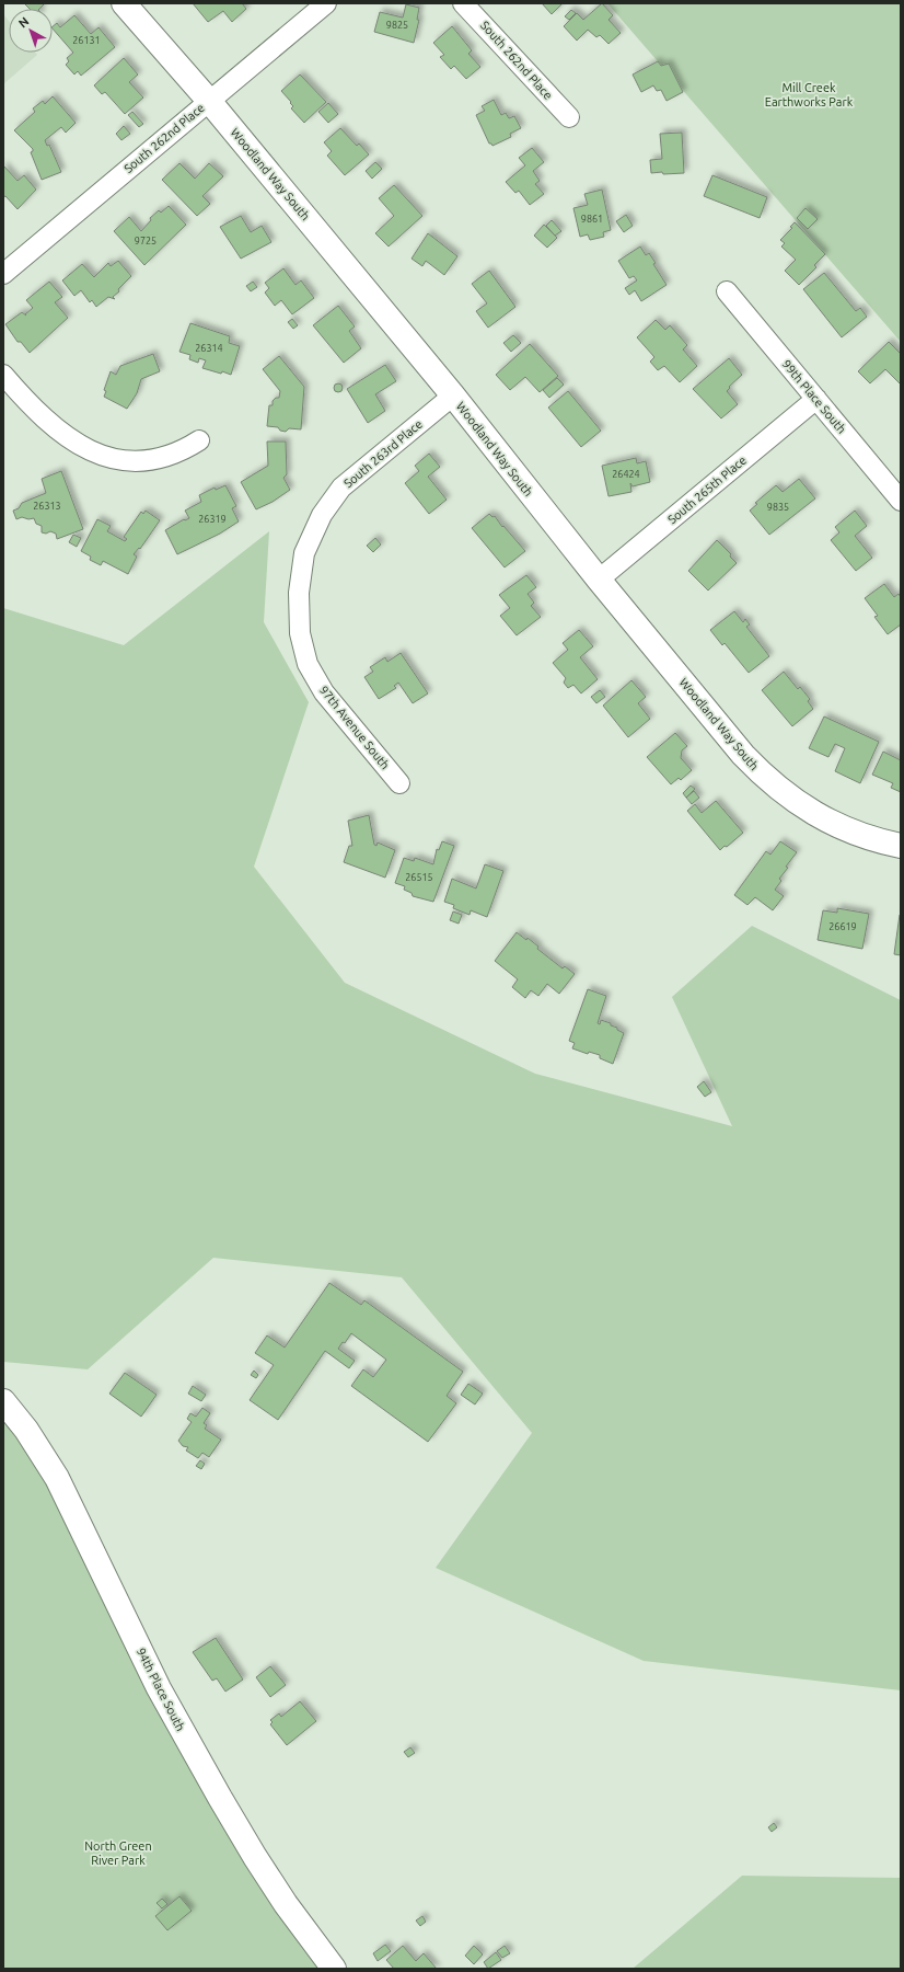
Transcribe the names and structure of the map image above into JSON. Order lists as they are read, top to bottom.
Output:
{
  "streets": {
    "street": [
      "South 262nd Place",
      "Woodland Way South",
      "99th Place South",
      "South 263rd Place",
      "South 265th Place",
      "97th Avenue South",
      "94th Place South"
    ]
  },
  "crossings": [
    ["South 262nd Place", "Woodland Way South"],
    ["Woodland Way South", "South 263rd Place"],
    ["Woodland Way South", "South 265th Place"],
    ["99th Place South", "South 265th Place"],
    ["South 263rd Place", "97th Avenue South"]
  ],
  "parks": ["Mill Creek Earthworks Park", "North Green River Park"],
  "house_numbers": [
    "9825",
    "26131",
    "9861",
    "9725",
    "26314",
    "26424",
    "26313",
    "9835",
    "26319",
    "26515",
    "26619"
  ],
  "north": "top left"
}
